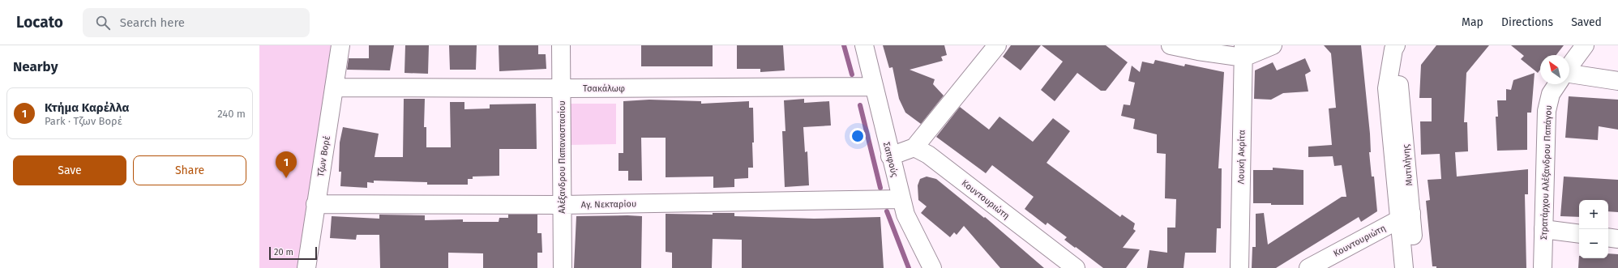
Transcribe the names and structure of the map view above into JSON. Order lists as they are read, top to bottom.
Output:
{
  "streets": {
    "street": [
      "Τσακάλωφ",
      "Τζων Βορέ",
      "Αλέξανδρου Παπαναστασίου",
      "Λουκή Ακρίτα",
      "Σαπφούς",
      "Μυτιλήνης",
      "Στρατάρχου Αλέξανδρου Παπάγου",
      "Κουντουριώτη",
      "Αγ. Νεκταρίου"
    ]
  },
  "crossings": [
    ["Τσακάλωφ", "Τζων Βορέ"],
    ["Τσακάλωφ", "Αλέξανδρου Παπαναστασίου"],
    ["Τσακάλωφ", "Σαπφούς"],
    ["Τζων Βορέ", "Αγ. Νεκταρίου"],
    ["Αλέξανδρου Παπαναστασίου", "Αγ. Νεκταρίου"],
    ["Σαπφούς", "Αγ. Νεκταρίου"],
    ["Μυτιλήνης", "Κουντουριώτη"]
  ],
  "scale_bar": "20 m",
  "north": "top left",
  "page": {
    "header": "Locato",
    "search": "Search here",
    "nav": ["Map", "Directions", "Saved"],
    "heading": "Nearby",
    "list": [
      {
        "mark": "1",
        "name": "Κτήμα Καρέλλα",
        "note": "Park · Τζων Βορέ",
        "value": "240 m"
      }
    ],
    "buttons": ["Save", "Share"],
    "pins": "1",
    "map_buttons": ["+", "−"],
    "scale": "20 m"
  }
}
